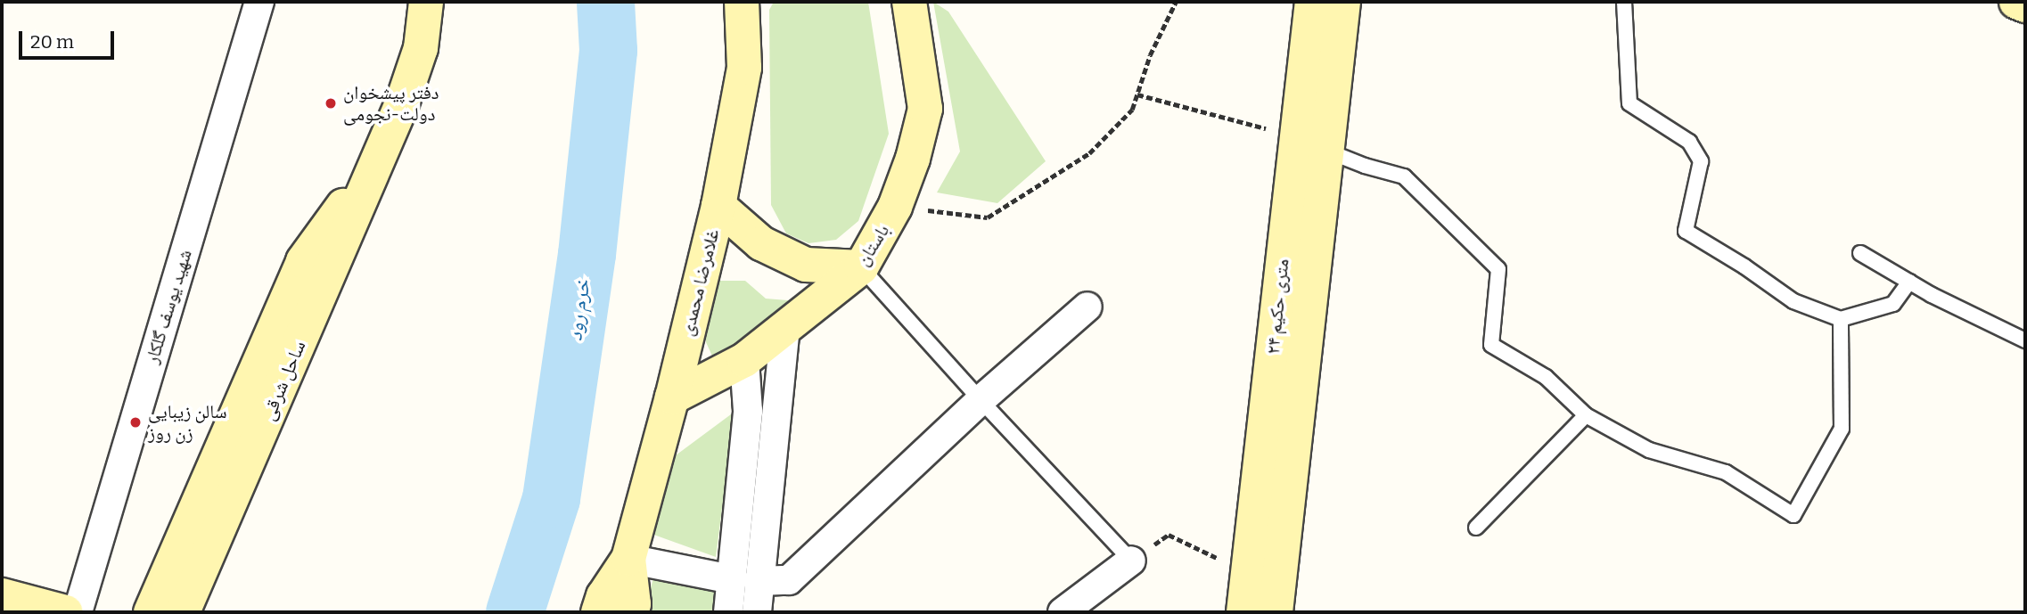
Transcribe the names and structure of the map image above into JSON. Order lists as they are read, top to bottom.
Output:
{
  "streets": {
    "main road": [
      "باستان",
      "غلامرضا محمدی",
      "۲۴ متری حکیم",
      "ساحل شرقی"
    ],
    "street": ["شهید یوسف گلکار"]
  },
  "crossings": [
    ["باستان", "غلامرضا محمدی"]
  ],
  "water": ["خرم رود"],
  "places": ["دفتر پیشخوان دولت-نجومی", "سالن زیبایی زن روز"],
  "scale_bar": "20 m"
}
